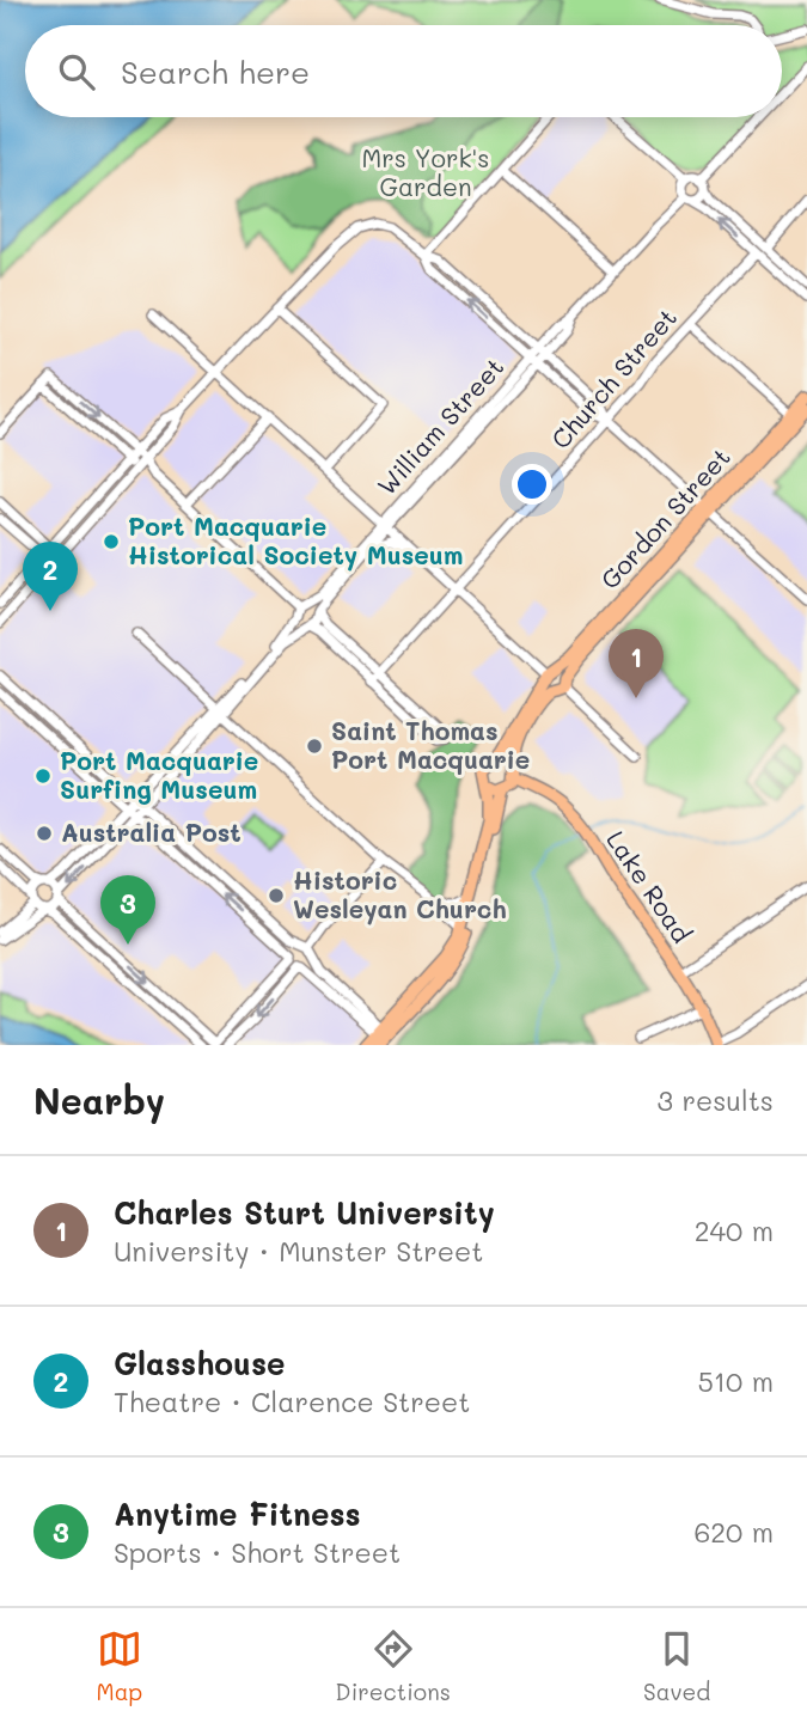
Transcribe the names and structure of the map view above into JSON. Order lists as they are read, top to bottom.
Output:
{
  "streets": {
    "main road": ["Gordon Street", "Lake Road"],
    "street": ["Church Street", "William Street"]
  },
  "crossings": [
    ["Gordon Street", "Lake Road"]
  ],
  "parks": ["Mrs York's Garden"],
  "places": [
    "Port Macquarie Historical Society Museum",
    "Saint Thomas Port Macquarie",
    "Port Macquarie Surfing Museum",
    "Australia Post",
    "Historic Wesleyan Church"
  ],
  "page": {
    "search": "Search here",
    "pins": ["2", "1", "3"],
    "heading": ["Nearby", "3 results"],
    "list": [
      {
        "mark": "1",
        "name": "Charles Sturt University",
        "note": "University · Munster Street",
        "value": "240 m"
      },
      {
        "mark": "2",
        "name": "Glasshouse",
        "note": "Theatre · Clarence Street",
        "value": "510 m"
      },
      {
        "mark": "3",
        "name": "Anytime Fitness",
        "note": "Sports · Short Street",
        "value": "620 m"
      }
    ],
    "nav": ["Map", "Directions", "Saved"]
  }
}
